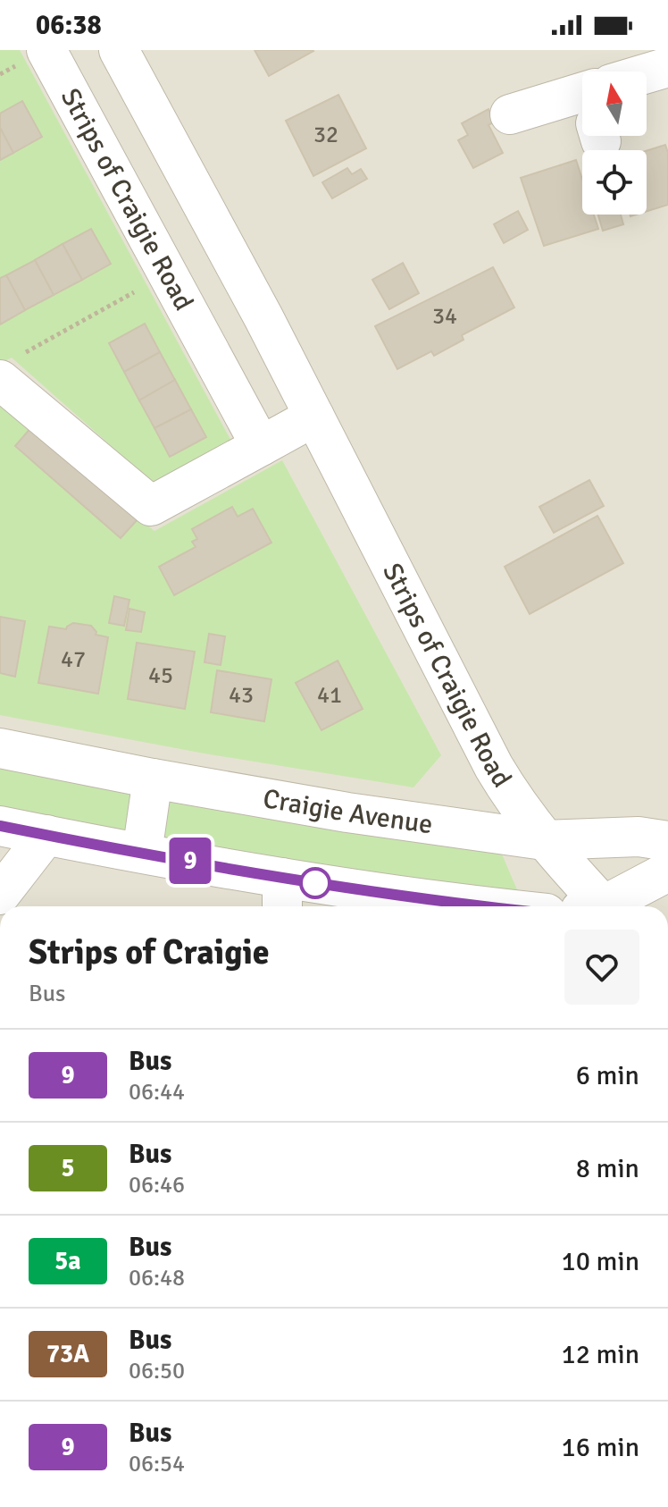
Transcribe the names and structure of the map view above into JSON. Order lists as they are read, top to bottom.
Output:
{
  "streets": {
    "street": ["Strips of Craigie Road", "Craigie Avenue"]
  },
  "crossings": [
    ["Strips of Craigie Road", "Craigie Avenue"]
  ],
  "lines": ["bus line 9"],
  "house_numbers": [
    "32",
    "34",
    "47",
    "45",
    "43",
    "41"
  ],
  "north": "top",
  "page": {
    "status": "06:38",
    "on_map": "9",
    "heading": ["Strips of Craigie", "Bus"],
    "list": [
      {
        "mark": "9",
        "name": "Bus",
        "note": "06:44",
        "value": "6 min"
      },
      {
        "mark": "5",
        "name": "Bus",
        "note": "06:46",
        "value": "8 min"
      },
      {
        "mark": "5a",
        "name": "Bus",
        "note": "06:48",
        "value": "10 min"
      },
      {
        "mark": "73A",
        "name": "Bus",
        "note": "06:50",
        "value": "12 min"
      },
      {
        "mark": "9",
        "name": "Bus",
        "note": "06:54",
        "value": "16 min"
      }
    ]
  }
}
